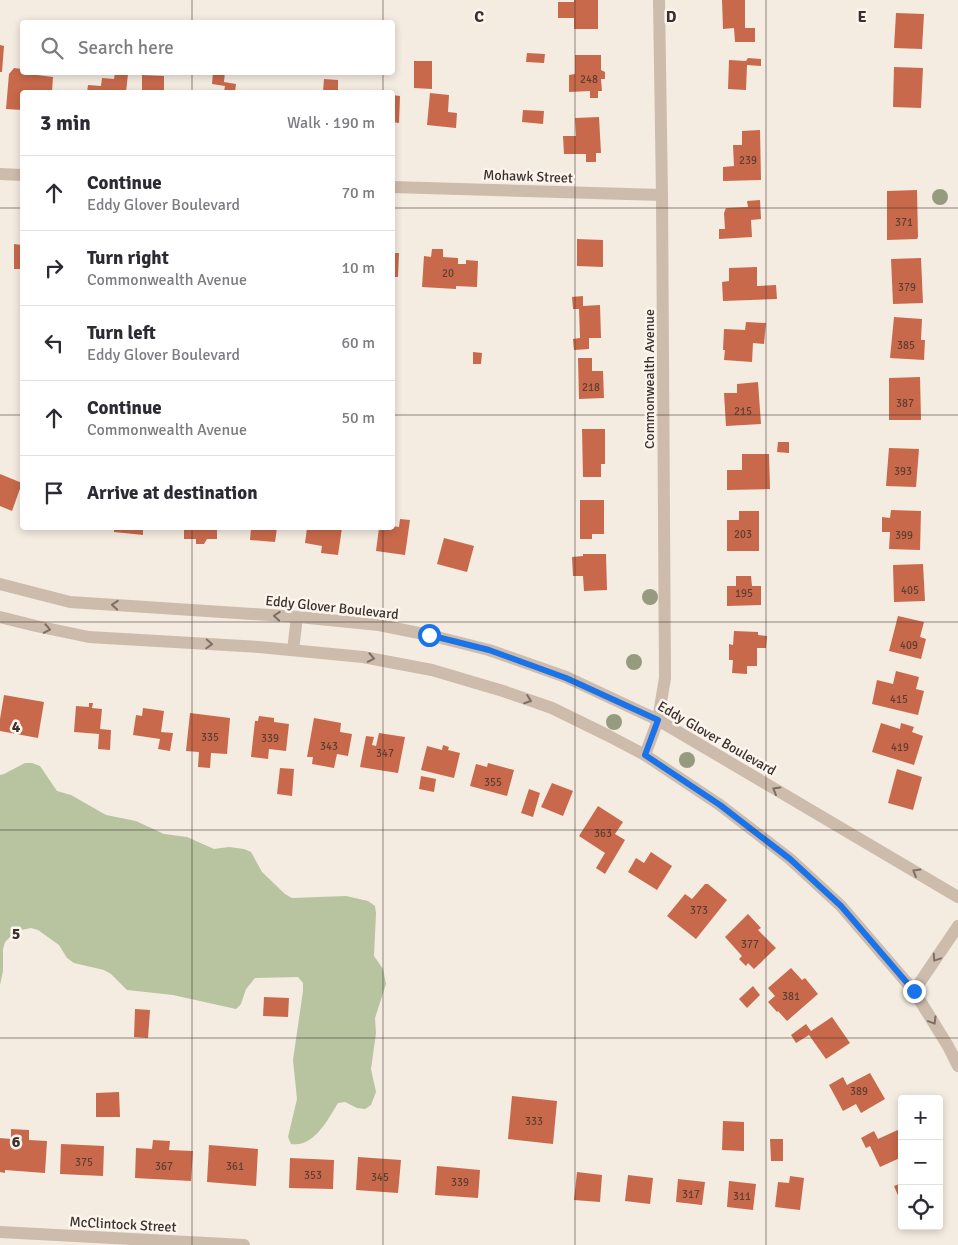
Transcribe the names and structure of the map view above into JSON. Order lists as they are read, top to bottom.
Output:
{
  "streets": {
    "street": [
      "Mohawk Street",
      "Commonwealth Avenue",
      "Eddy Glover Boulevard",
      "McClintock Street"
    ]
  },
  "crossings": [
    ["Mohawk Street", "Commonwealth Avenue"],
    ["Commonwealth Avenue", "Eddy Glover Boulevard"]
  ],
  "house_numbers": [
    "248",
    "239",
    "371",
    "20",
    "379",
    "385",
    "218",
    "387",
    "215",
    "393",
    "203",
    "399",
    "405",
    "195",
    "409",
    "415",
    "335",
    "339",
    "343",
    "419",
    "347",
    "355",
    "363",
    "373",
    "377",
    "381",
    "389",
    "333",
    "375",
    "367",
    "361",
    "353",
    "345",
    "339",
    "317",
    "311"
  ],
  "page": {
    "search": "Search here",
    "heading": ["3 min", "Walk · 190 m"],
    "list": [
      ["Continue", "Eddy Glover Boulevard", "70 m"],
      ["Turn right", "Commonwealth Avenue", "10 m"],
      ["Turn left", "Eddy Glover Boulevard", "60 m"],
      ["Continue", "Commonwealth Avenue", "50 m"],
      "Arrive at destination"
    ],
    "map_buttons": ["+", "−"]
  },
  "grid": {
    "columns": ["C", "D", "E"],
    "rows": ["4", "5", "6"]
  }
}
